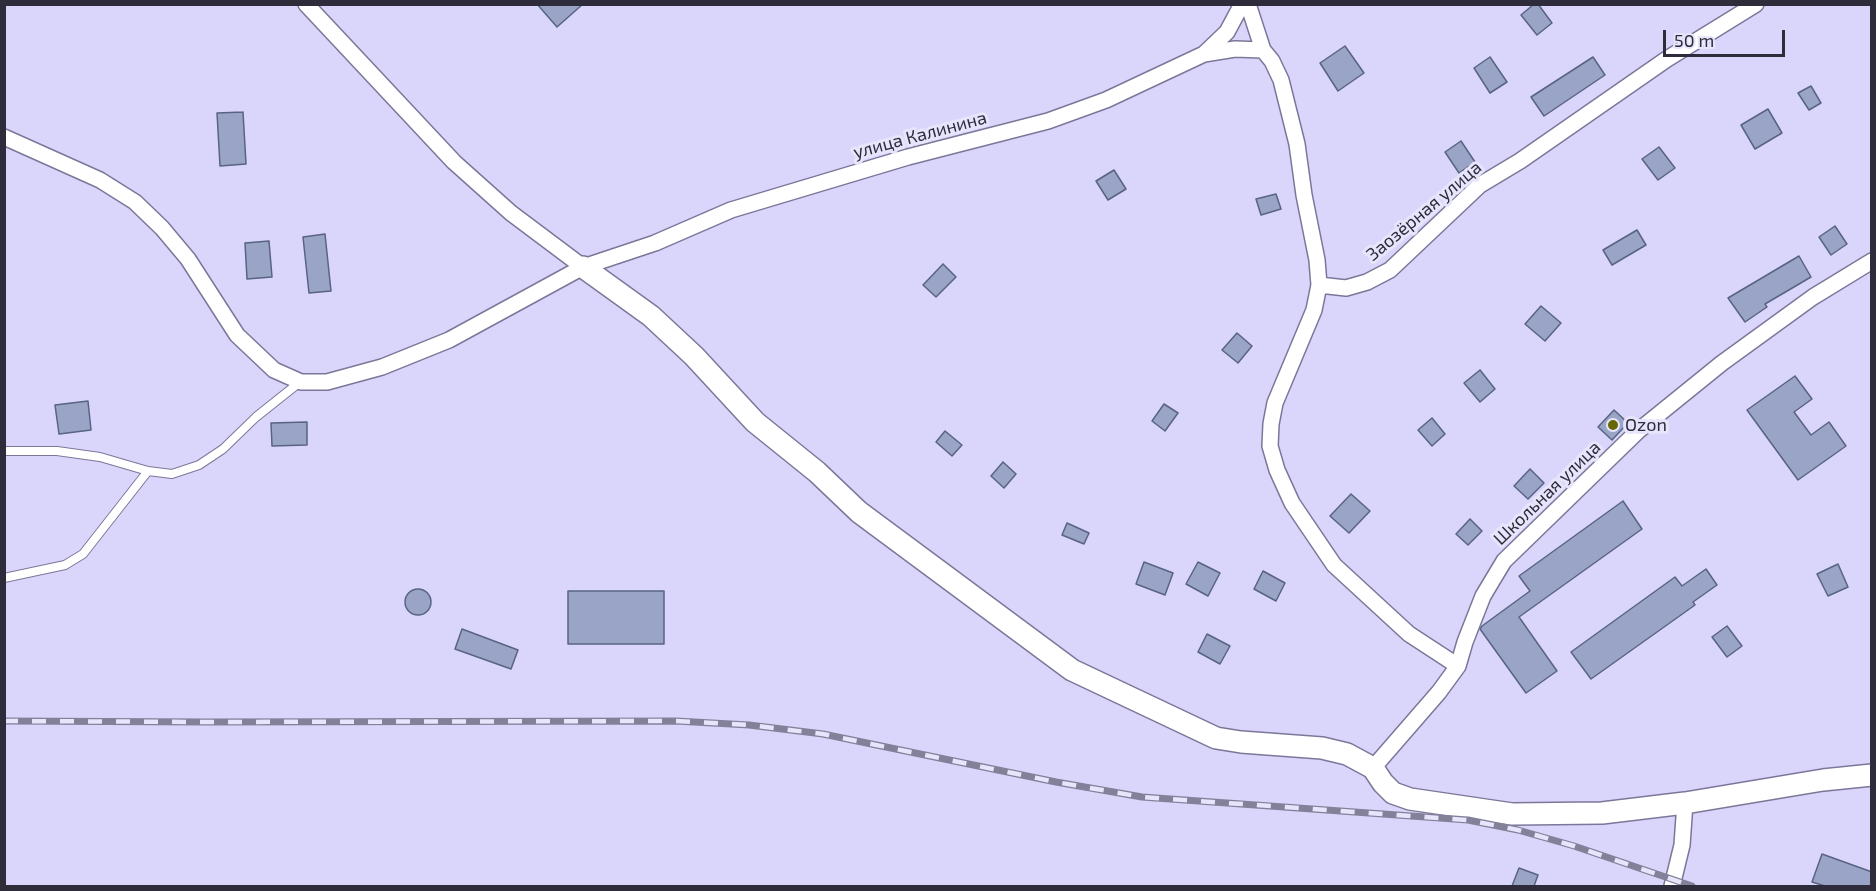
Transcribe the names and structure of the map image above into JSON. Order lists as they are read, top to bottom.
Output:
{
  "streets": {
    "street": ["улица Калинина", "Заозёрная улица", "Школьная улица"]
  },
  "places": ["Ozon"],
  "scale_bar": "50 m"
}
